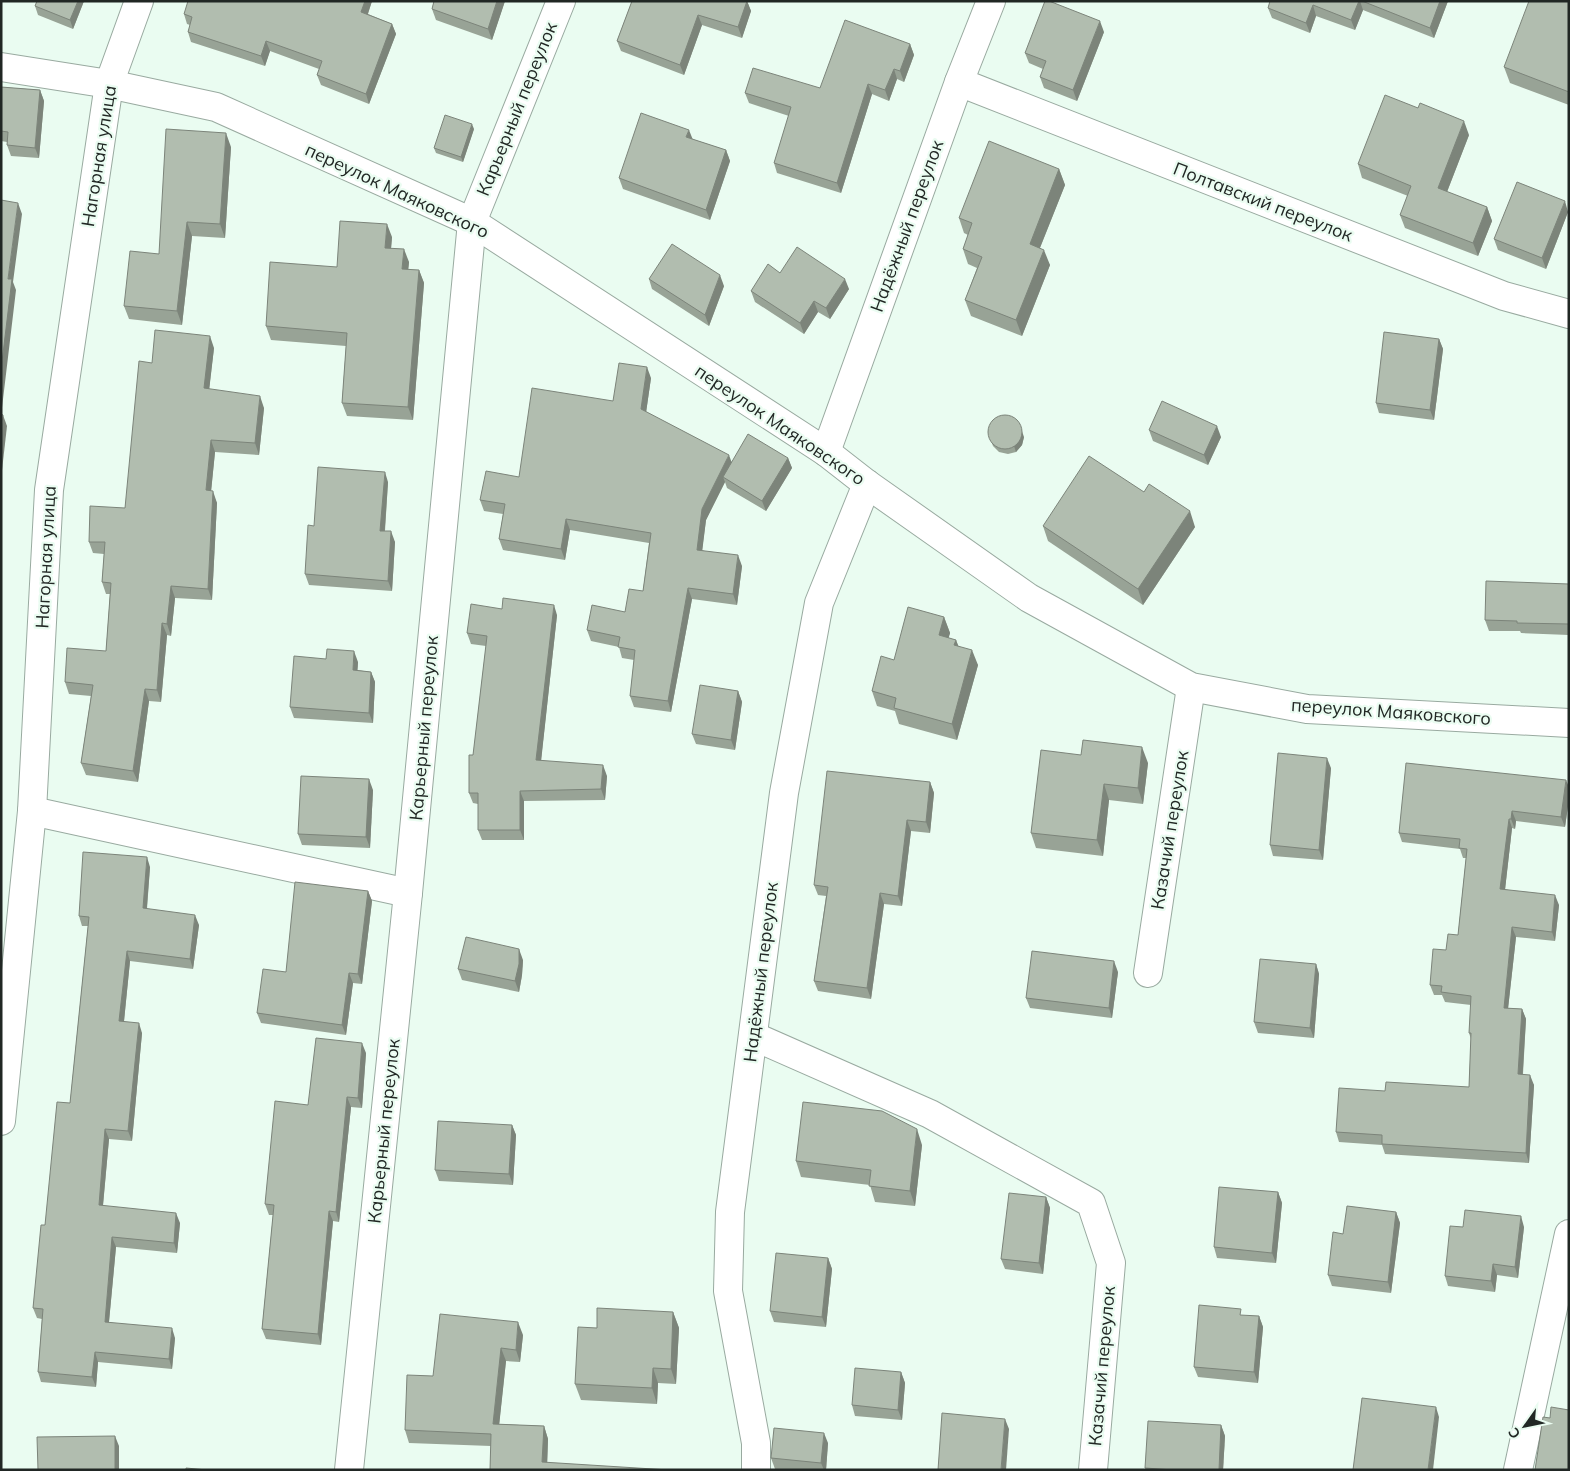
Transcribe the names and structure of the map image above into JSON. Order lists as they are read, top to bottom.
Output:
{
  "streets": {
    "street": [
      "Карьерный переулок",
      "Нагорная улица",
      "переулок Маяковского",
      "Полтавский переулок",
      "Надёжный переулок",
      "Казачий переулок"
    ]
  },
  "crossings": [
    ["Карьерный переулок", "переулок Маяковского"],
    ["Нагорная улица", "переулок Маяковского"],
    ["переулок Маяковского", "Надёжный переулок"],
    ["переулок Маяковского", "Казачий переулок"],
    ["Полтавский переулок", "Надёжный переулок"],
    ["Надёжный переулок", "Казачий переулок"]
  ],
  "north": "bottom left"
}
